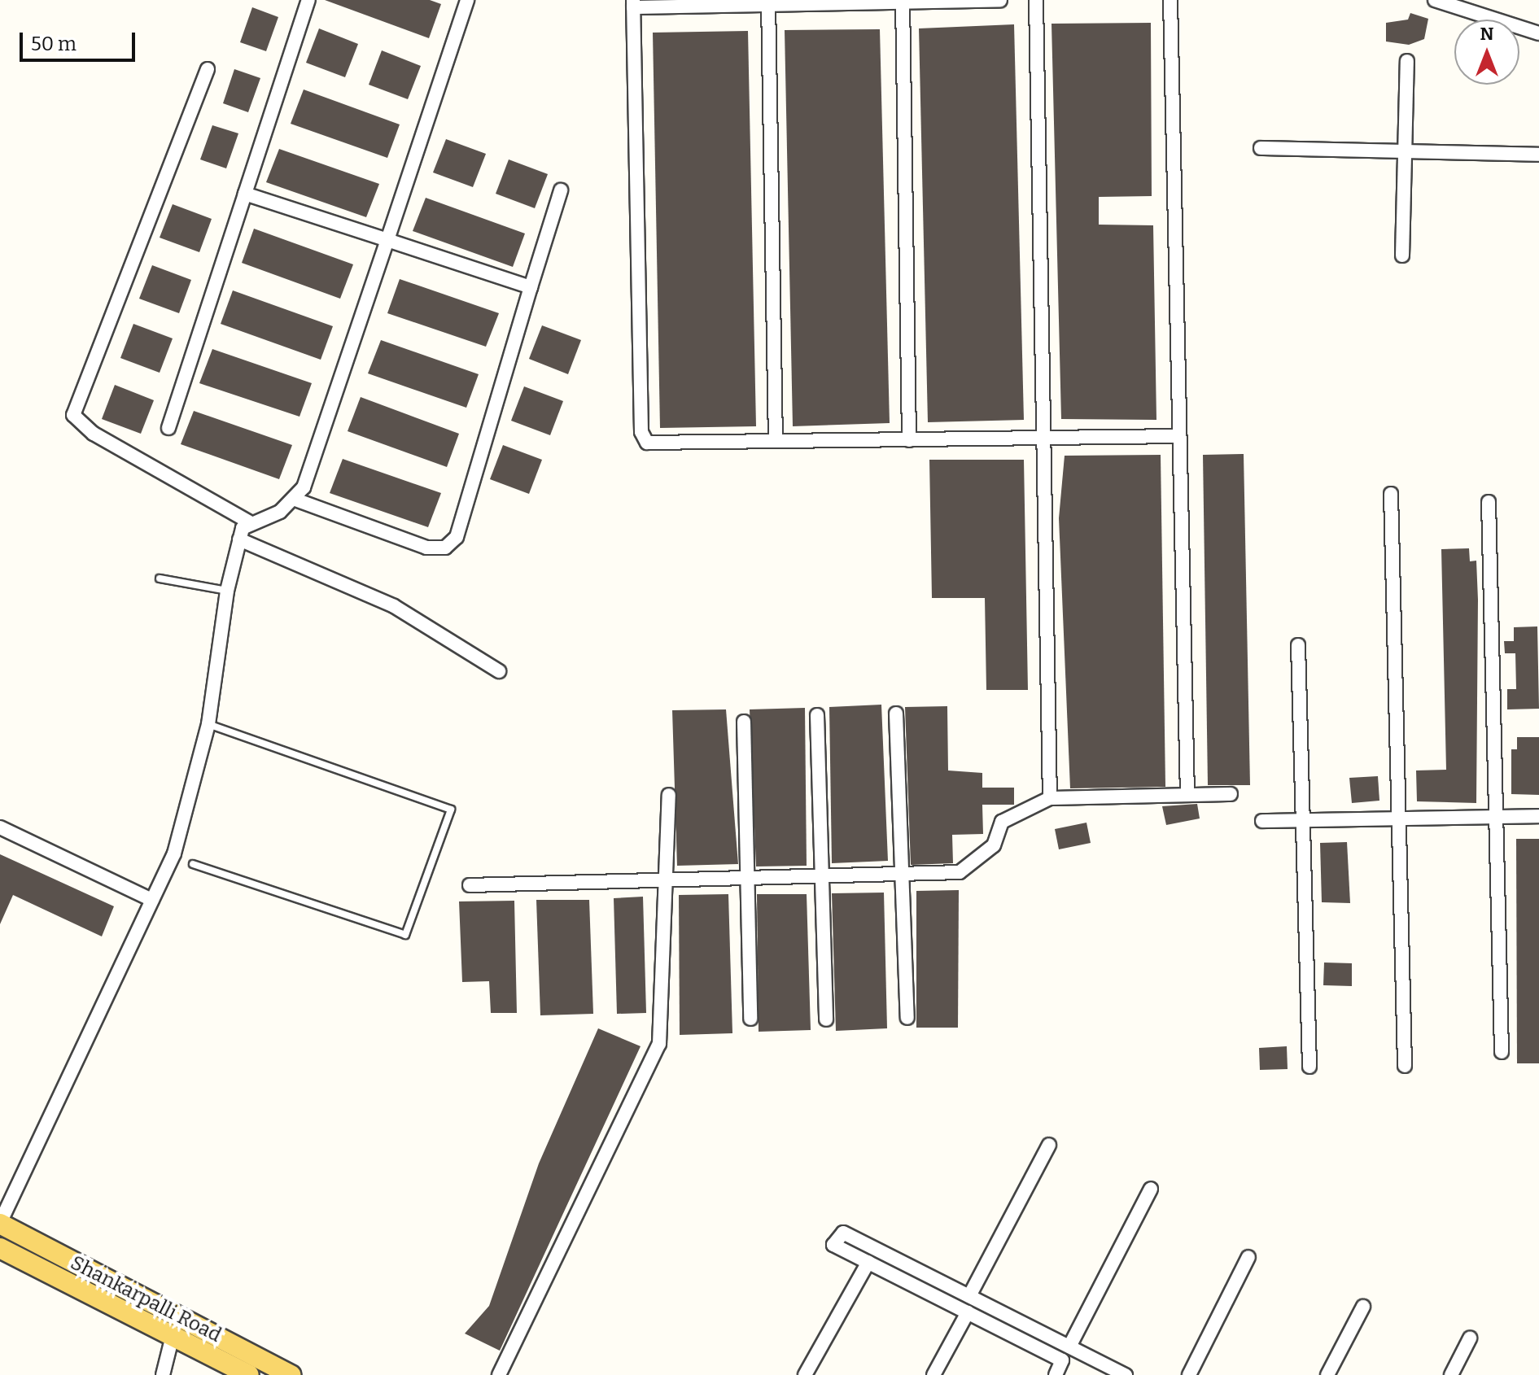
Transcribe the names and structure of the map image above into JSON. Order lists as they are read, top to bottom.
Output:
{
  "streets": {
    "main road": ["Shankarpalli Road"]
  },
  "scale_bar": "50 m",
  "north": "top"
}
